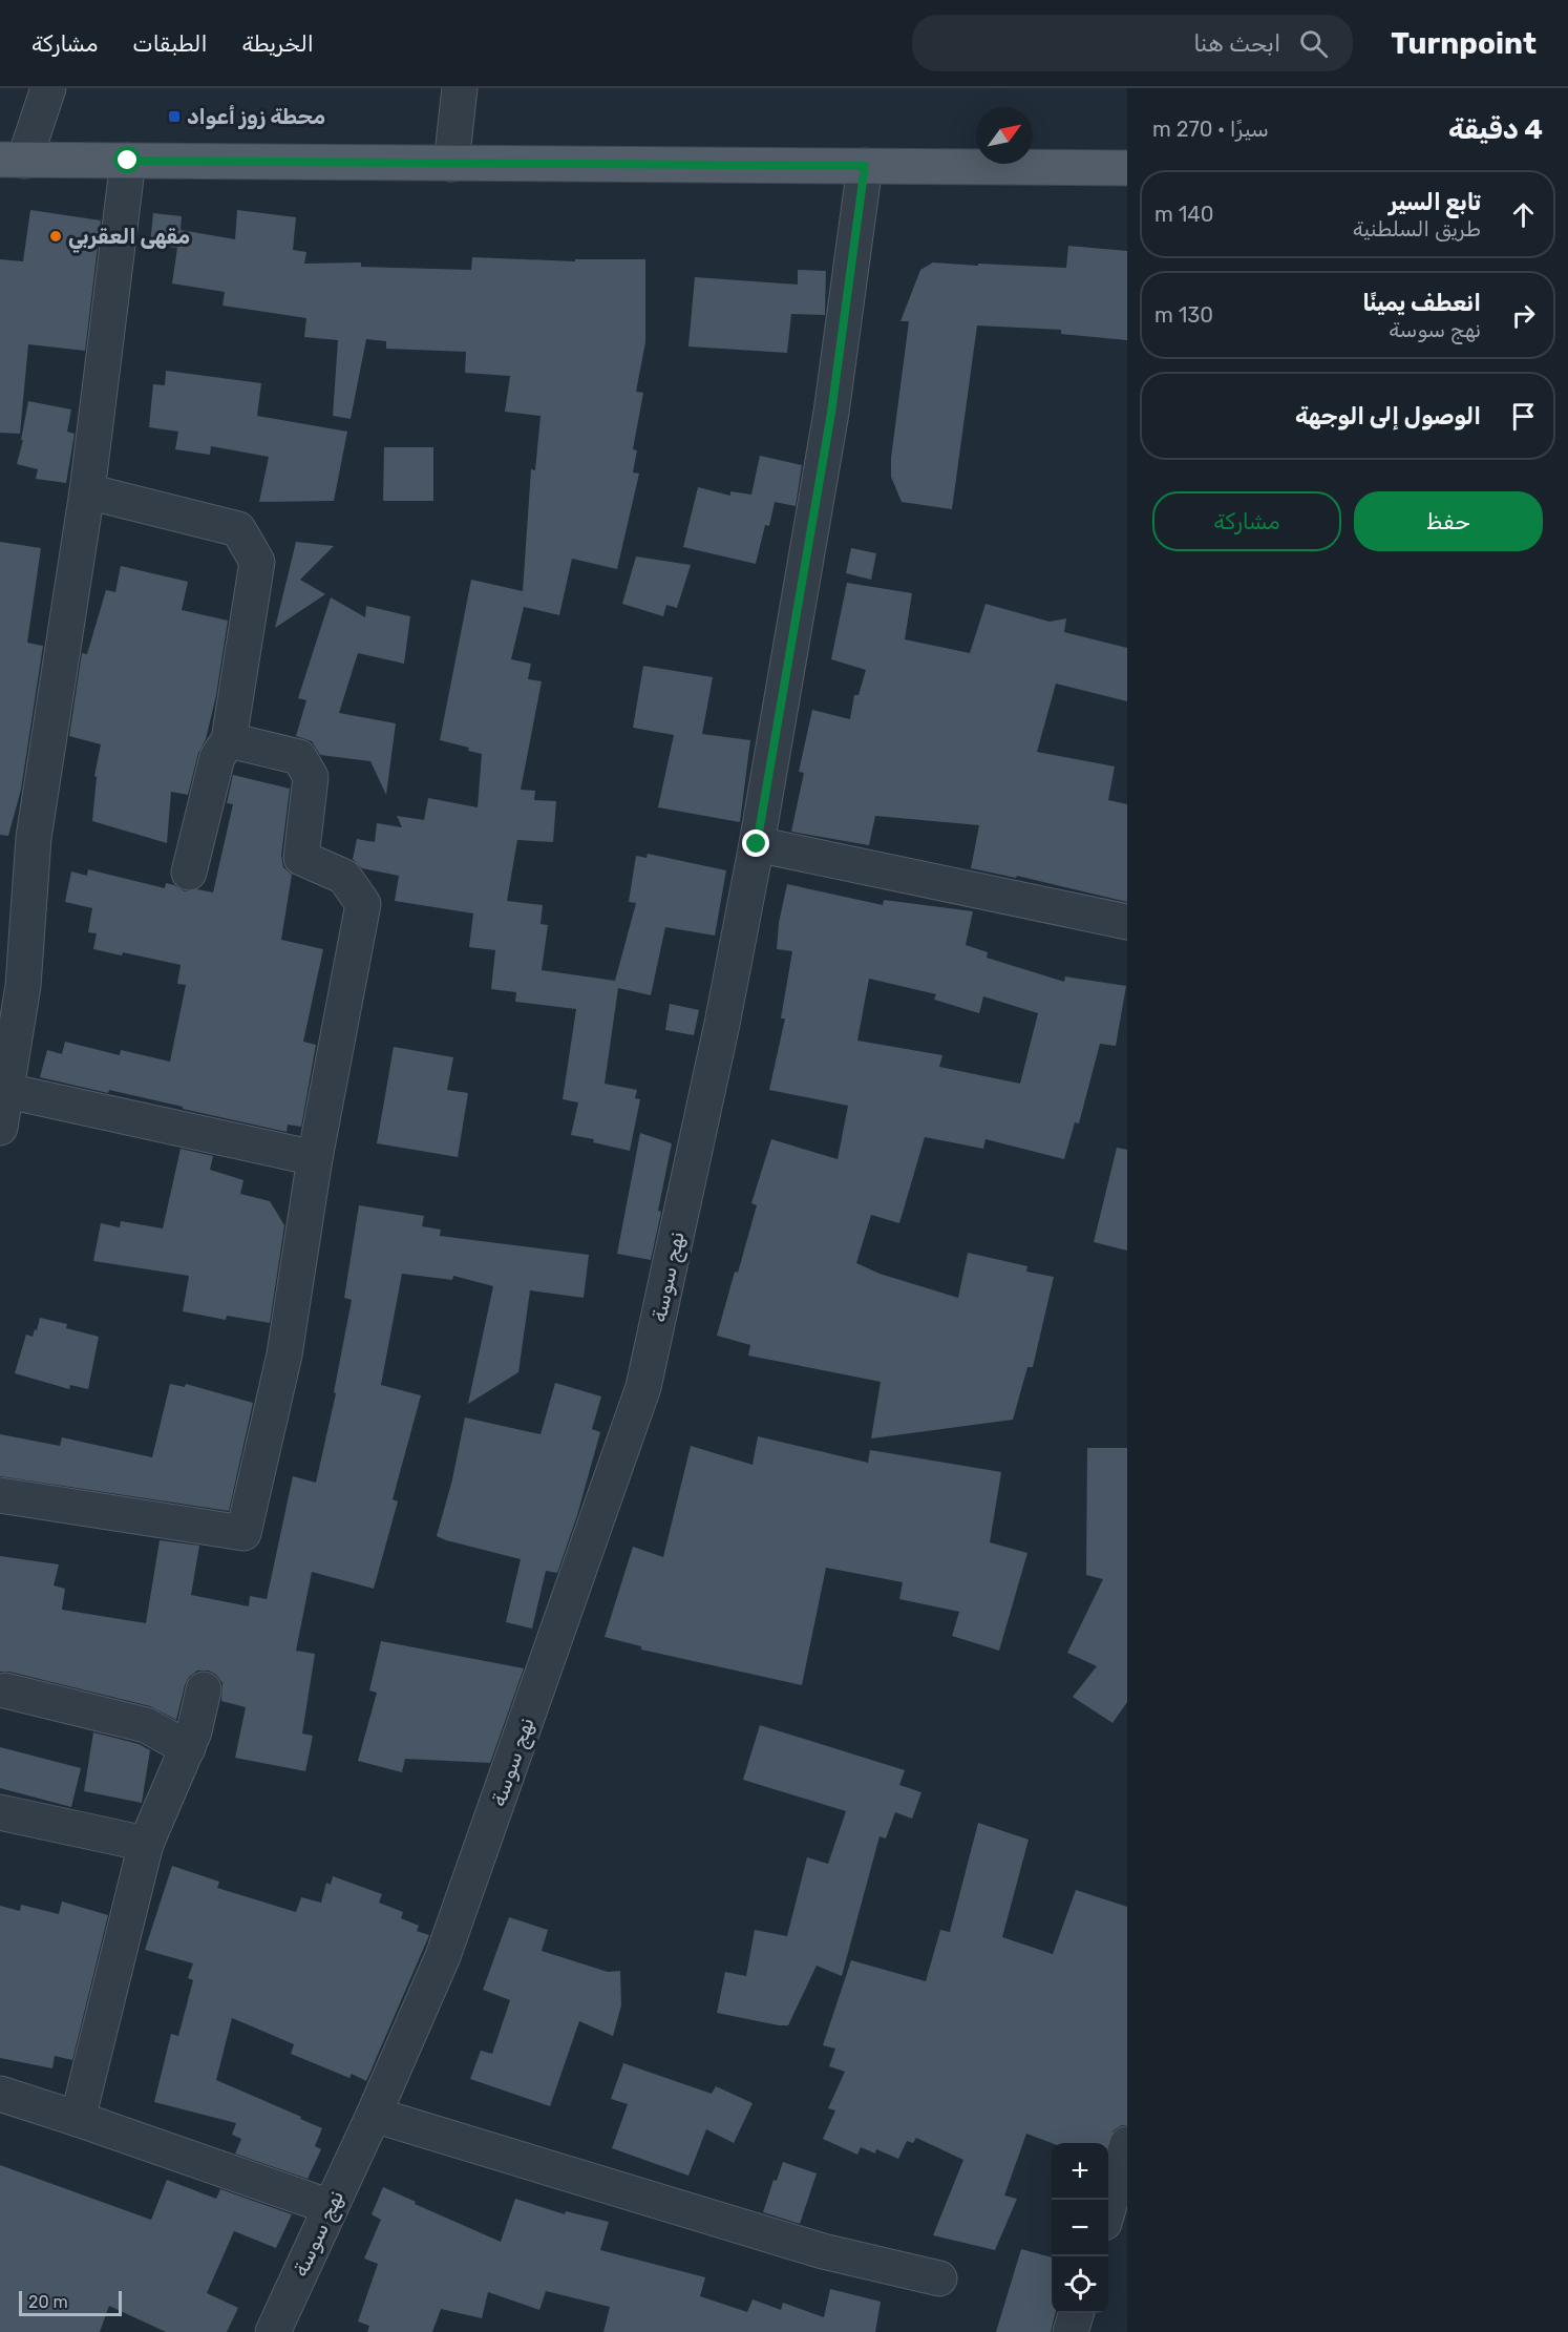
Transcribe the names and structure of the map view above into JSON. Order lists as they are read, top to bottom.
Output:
{
  "streets": {
    "street": ["نهج سوسة"]
  },
  "places": {
    "transit": ["محطة زوز أعواد"],
    "other": ["مقهى العقربي"]
  },
  "scale_bar": "20 m",
  "north": "top right",
  "page": {
    "header": "Turnpoint",
    "search": "ابحث هنا",
    "nav": ["الخريطة", "الطبقات", "مشاركة"],
    "heading": ["4 دقيقة", "سيرًا · 270 m"],
    "list": [
      ["تابع السير", "طريق السلطنية", "140 m"],
      ["انعطف يمينًا", "نهج سوسة", "130 m"],
      "الوصول إلى الوجهة"
    ],
    "buttons": ["حفظ", "مشاركة"],
    "map_buttons": ["+", "−"],
    "scale": "20 m"
  }
}
